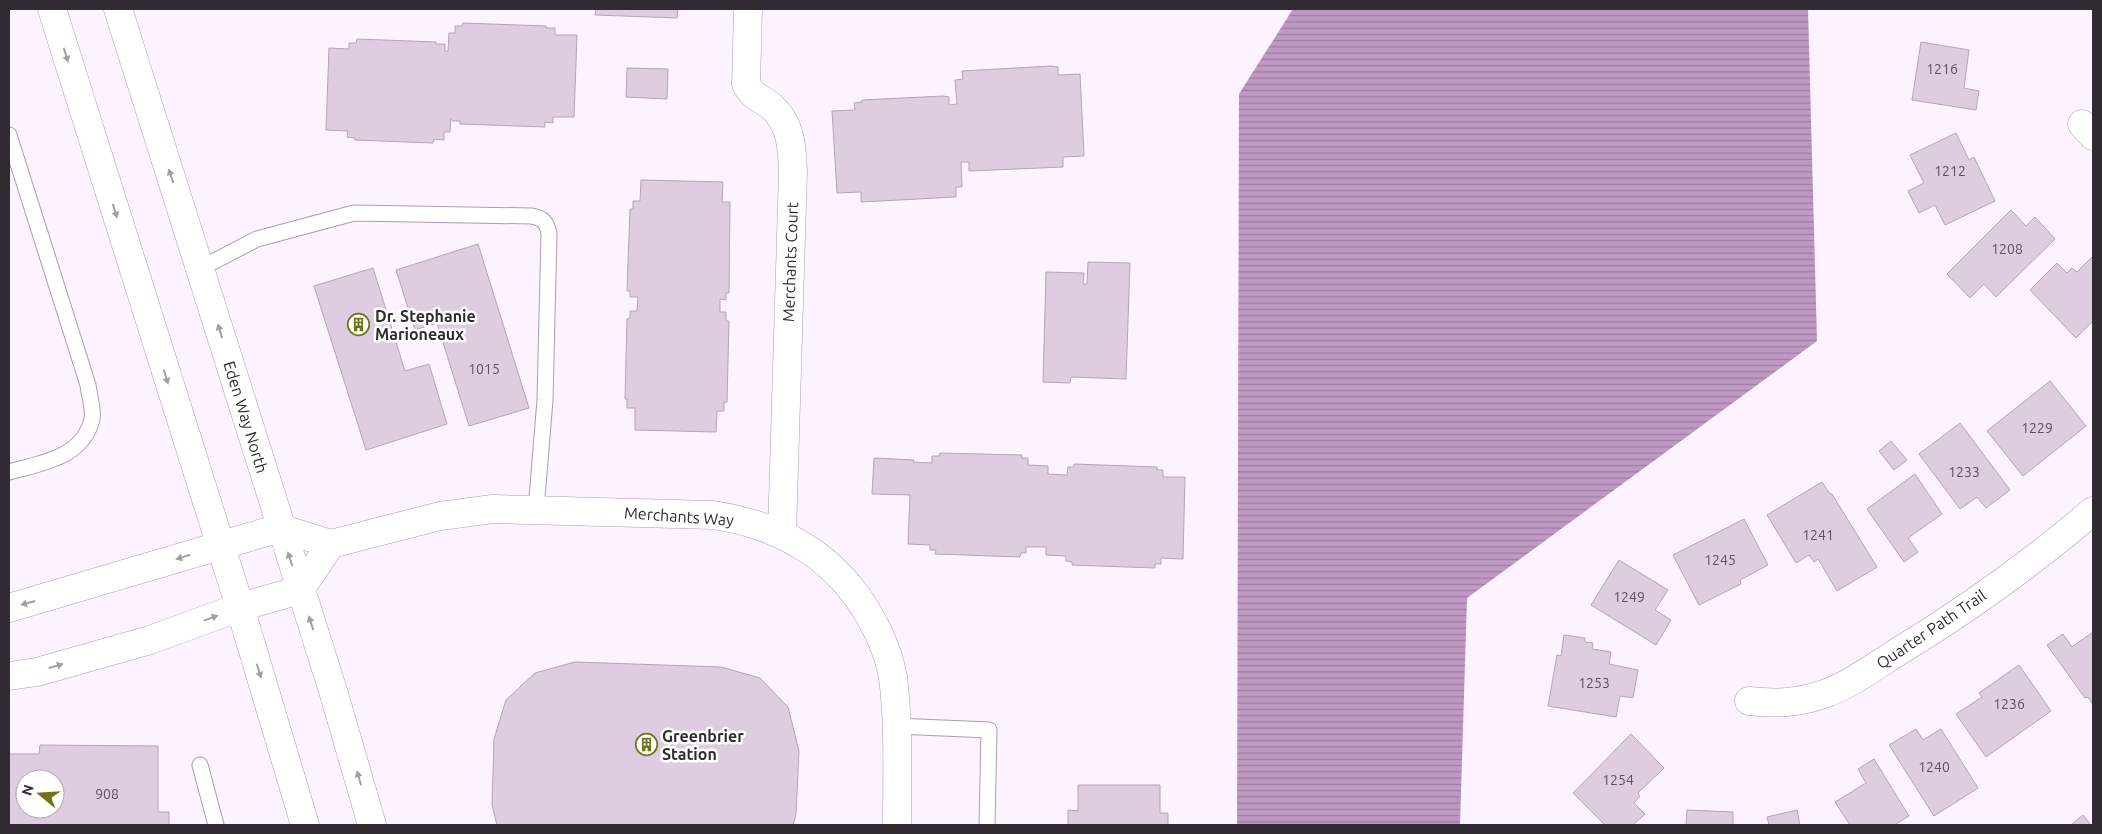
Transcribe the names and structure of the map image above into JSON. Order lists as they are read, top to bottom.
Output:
{
  "streets": {
    "street": [
      "Merchants Court",
      "Eden Way North",
      "Merchants Way",
      "Quarter Path Trail"
    ]
  },
  "crossings": [
    ["Merchants Court", "Merchants Way"]
  ],
  "places": {
    "building": ["Dr. Stephanie Marioneaux", "Greenbrier Station"]
  },
  "house_numbers": [
    "1216",
    "1212",
    "1208",
    "1015",
    "1229",
    "1233",
    "1241",
    "1245",
    "1249",
    "1253",
    "1236",
    "1240",
    "1254",
    "908"
  ],
  "north": "left"
}
